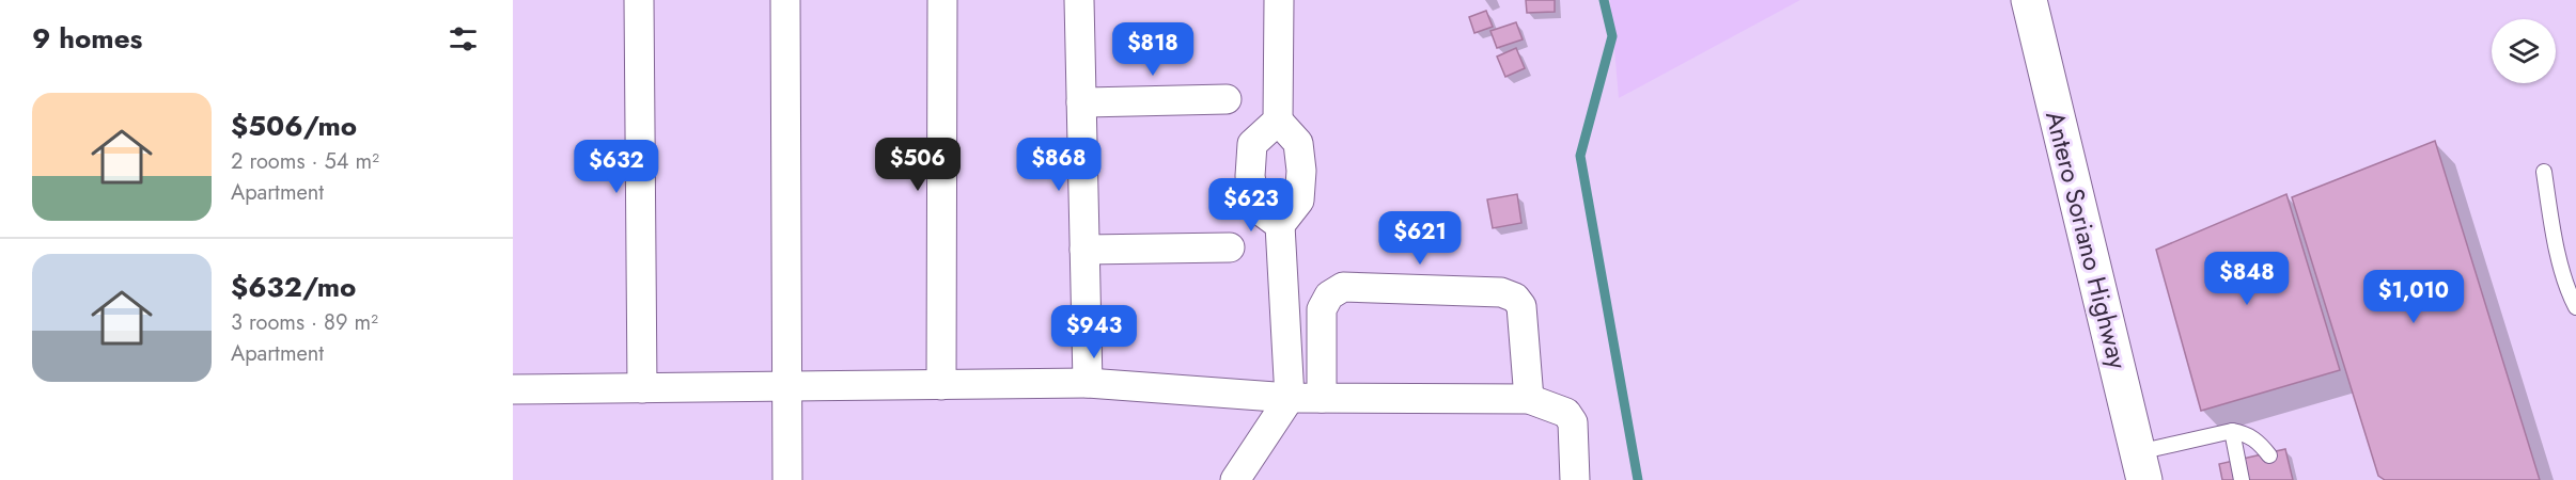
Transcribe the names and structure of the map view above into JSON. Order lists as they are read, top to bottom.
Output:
{
  "streets": {
    "main road": ["Antero Soriano Highway"]
  },
  "page": {
    "heading": "9 homes",
    "price": [
      "$818",
      "$506",
      "$868",
      "$632",
      "$623",
      "$621",
      "$848",
      "$1,010",
      "$943"
    ],
    "list": [
      {
        "name": "$506/mo",
        "note": "2 rooms · 54 m² · Apartment"
      },
      {
        "name": "$632/mo",
        "note": "3 rooms · 89 m² · Apartment"
      }
    ]
  }
}
